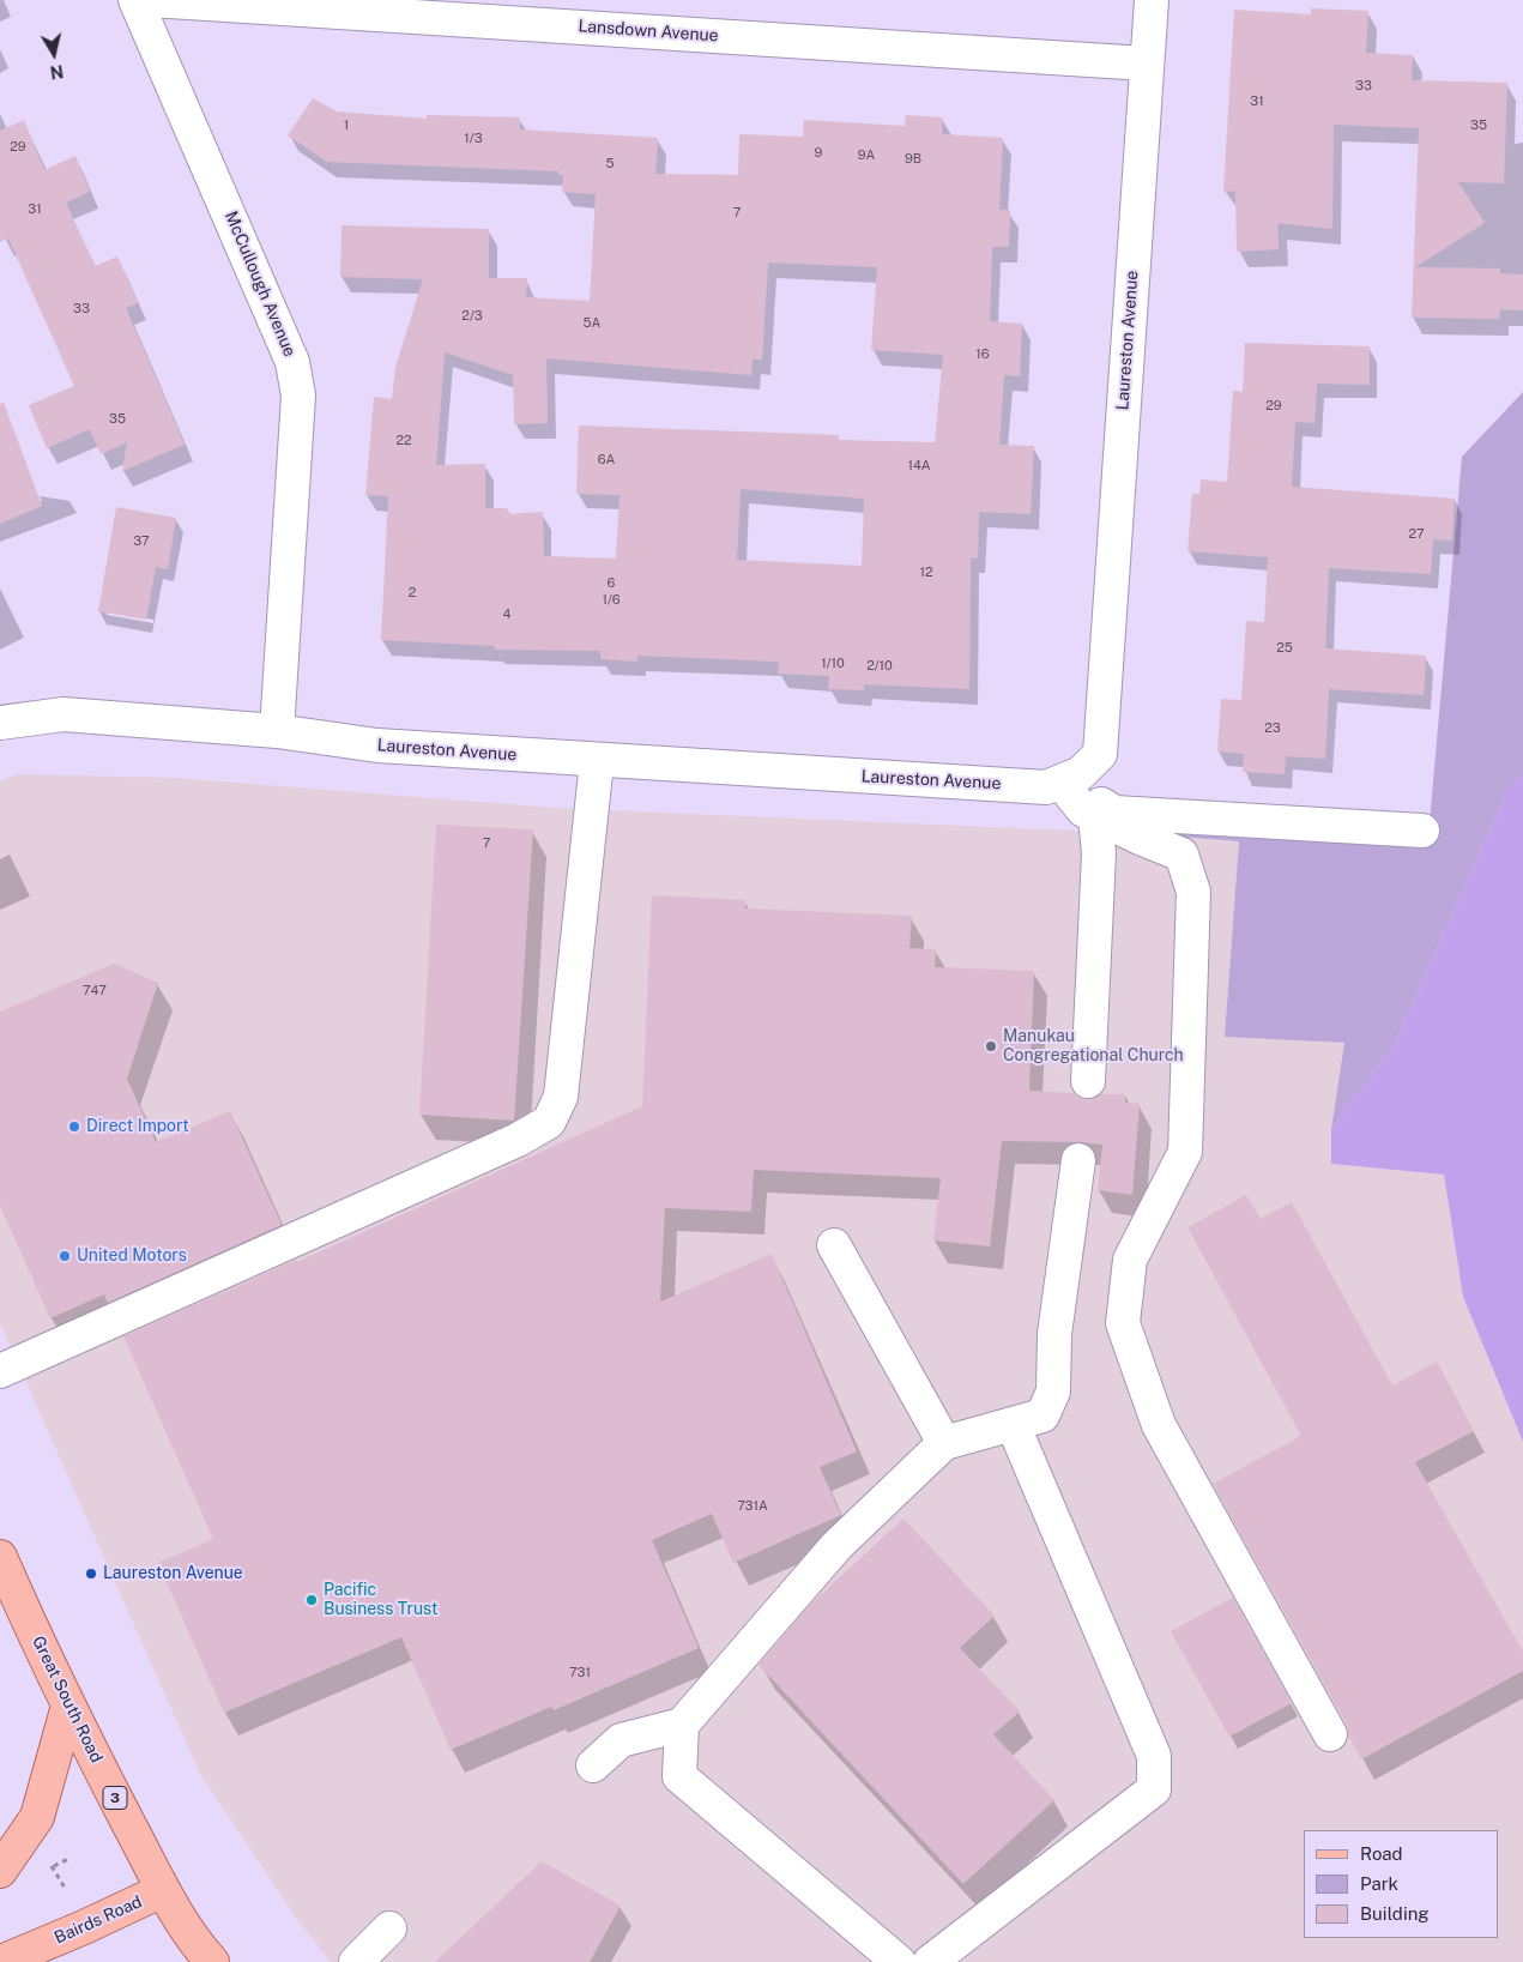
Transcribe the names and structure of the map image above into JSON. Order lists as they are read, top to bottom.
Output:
{
  "streets": {
    "main road": ["Great South Road", "3", "Bairds Road"],
    "street": ["Lansdown Avenue", "McCullough Avenue", "Laureston Avenue"]
  },
  "crossings": [
    ["Lansdown Avenue", "Laureston Avenue"],
    ["McCullough Avenue", "Laureston Avenue"],
    ["Great South Road", "Bairds Road"]
  ],
  "places": [
    "Manukau Congregational Church",
    "Direct Import",
    "United Motors",
    "Laureston Avenue",
    "Pacific Business Trust"
  ],
  "house_numbers": [
    "33",
    "31",
    "1",
    "35",
    "1/3",
    "29",
    "9",
    "9A",
    "9B",
    "5",
    "31",
    "7",
    "33",
    "2/3",
    "5A",
    "16",
    "29",
    "35",
    "22",
    "6A",
    "14A",
    "27",
    "37",
    "12",
    "6",
    "2",
    "1/6",
    "4",
    "25",
    "1/10",
    "2/10",
    "23",
    "7",
    "747",
    "731A",
    "731"
  ],
  "legend": ["Road", "Park", "Building"],
  "north": "bottom"
}
